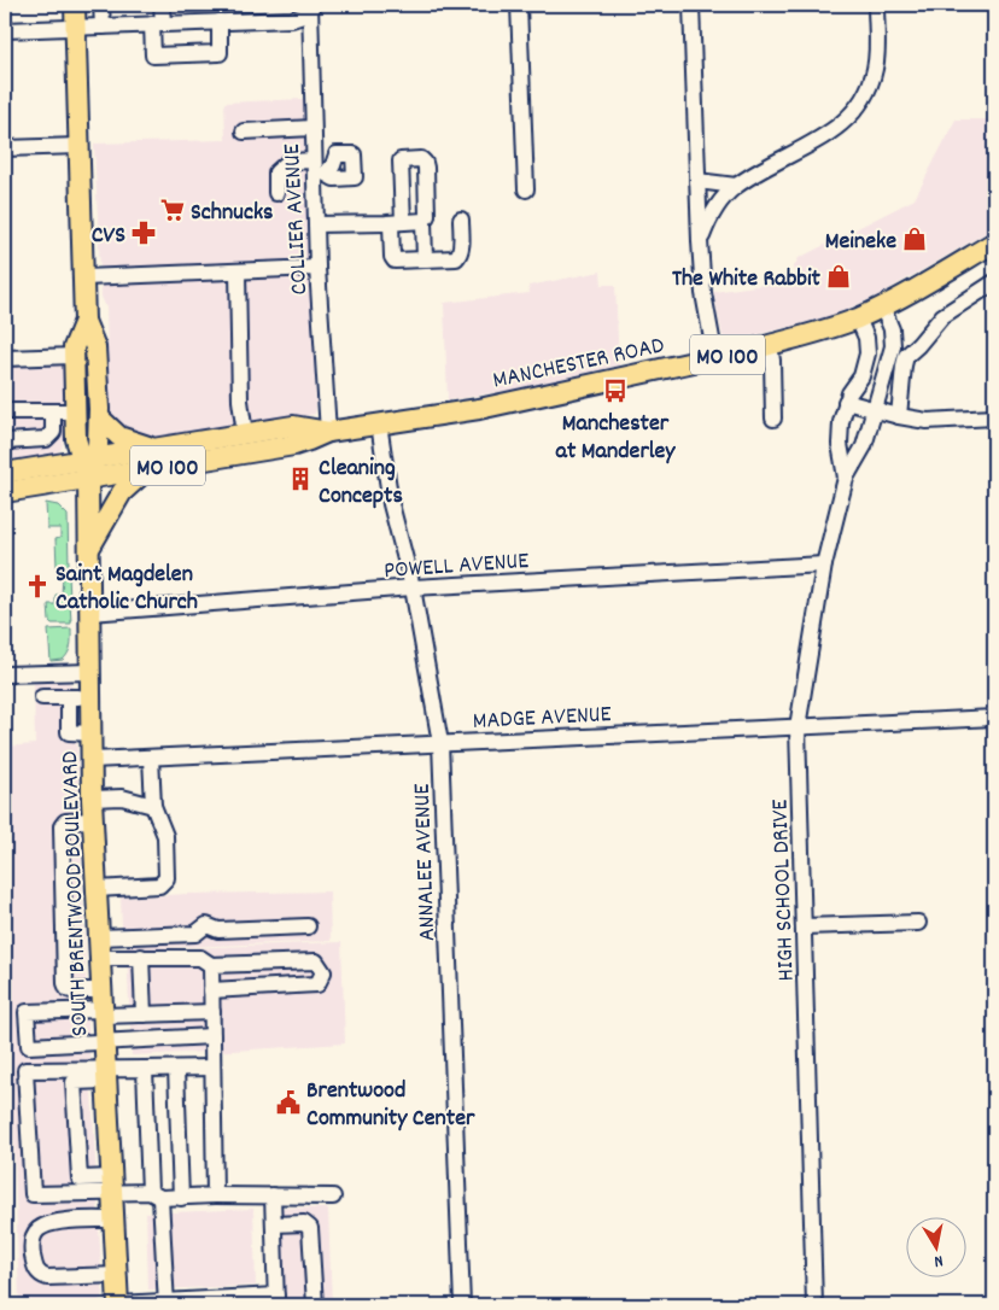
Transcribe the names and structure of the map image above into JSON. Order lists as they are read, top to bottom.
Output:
{
  "streets": {
    "main road": ["MO 100", "MANCHESTER ROAD", "SOUTH BRENTWOOD BOULEVARD"],
    "street": [
      "COLLIER AVENUE",
      "POWELL AVENUE",
      "MADGE AVENUE",
      "ANNALEE AVENUE",
      "HIGH SCHOOL DRIVE"
    ]
  },
  "crossings": [
    ["COLLIER AVENUE", "MANCHESTER ROAD"],
    ["MANCHESTER ROAD", "ANNALEE AVENUE"],
    ["MANCHESTER ROAD", "HIGH SCHOOL DRIVE"],
    ["MANCHESTER ROAD", "SOUTH BRENTWOOD BOULEVARD"],
    ["POWELL AVENUE", "ANNALEE AVENUE"],
    ["POWELL AVENUE", "HIGH SCHOOL DRIVE"],
    ["POWELL AVENUE", "SOUTH BRENTWOOD BOULEVARD"],
    ["MADGE AVENUE", "ANNALEE AVENUE"],
    ["MADGE AVENUE", "HIGH SCHOOL DRIVE"],
    ["MADGE AVENUE", "SOUTH BRENTWOOD BOULEVARD"]
  ],
  "places": {
    "supermarket": ["Schnucks"],
    "pharmacy": ["CVS"],
    "shop": ["Meineke", "The White Rabbit"],
    "bus stop": ["Manchester at Manderley"],
    "building": ["Cleaning Concepts"],
    "church": ["Saint Magdelen Catholic Church"],
    "public building": ["Brentwood Community Center"]
  },
  "north": "bottom"
}
